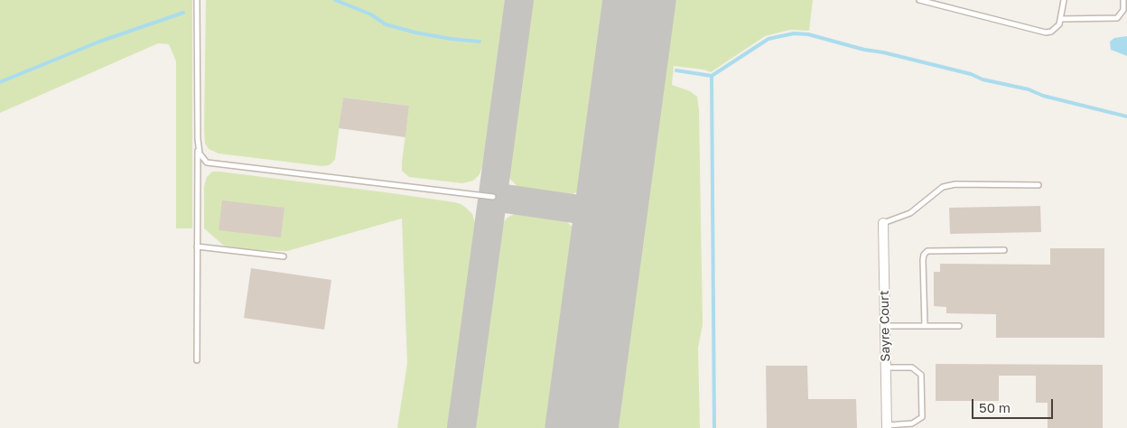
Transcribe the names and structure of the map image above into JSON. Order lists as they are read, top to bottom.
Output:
{
  "streets": {
    "street": ["Sayre Court"]
  },
  "scale_bar": "50 m"
}
